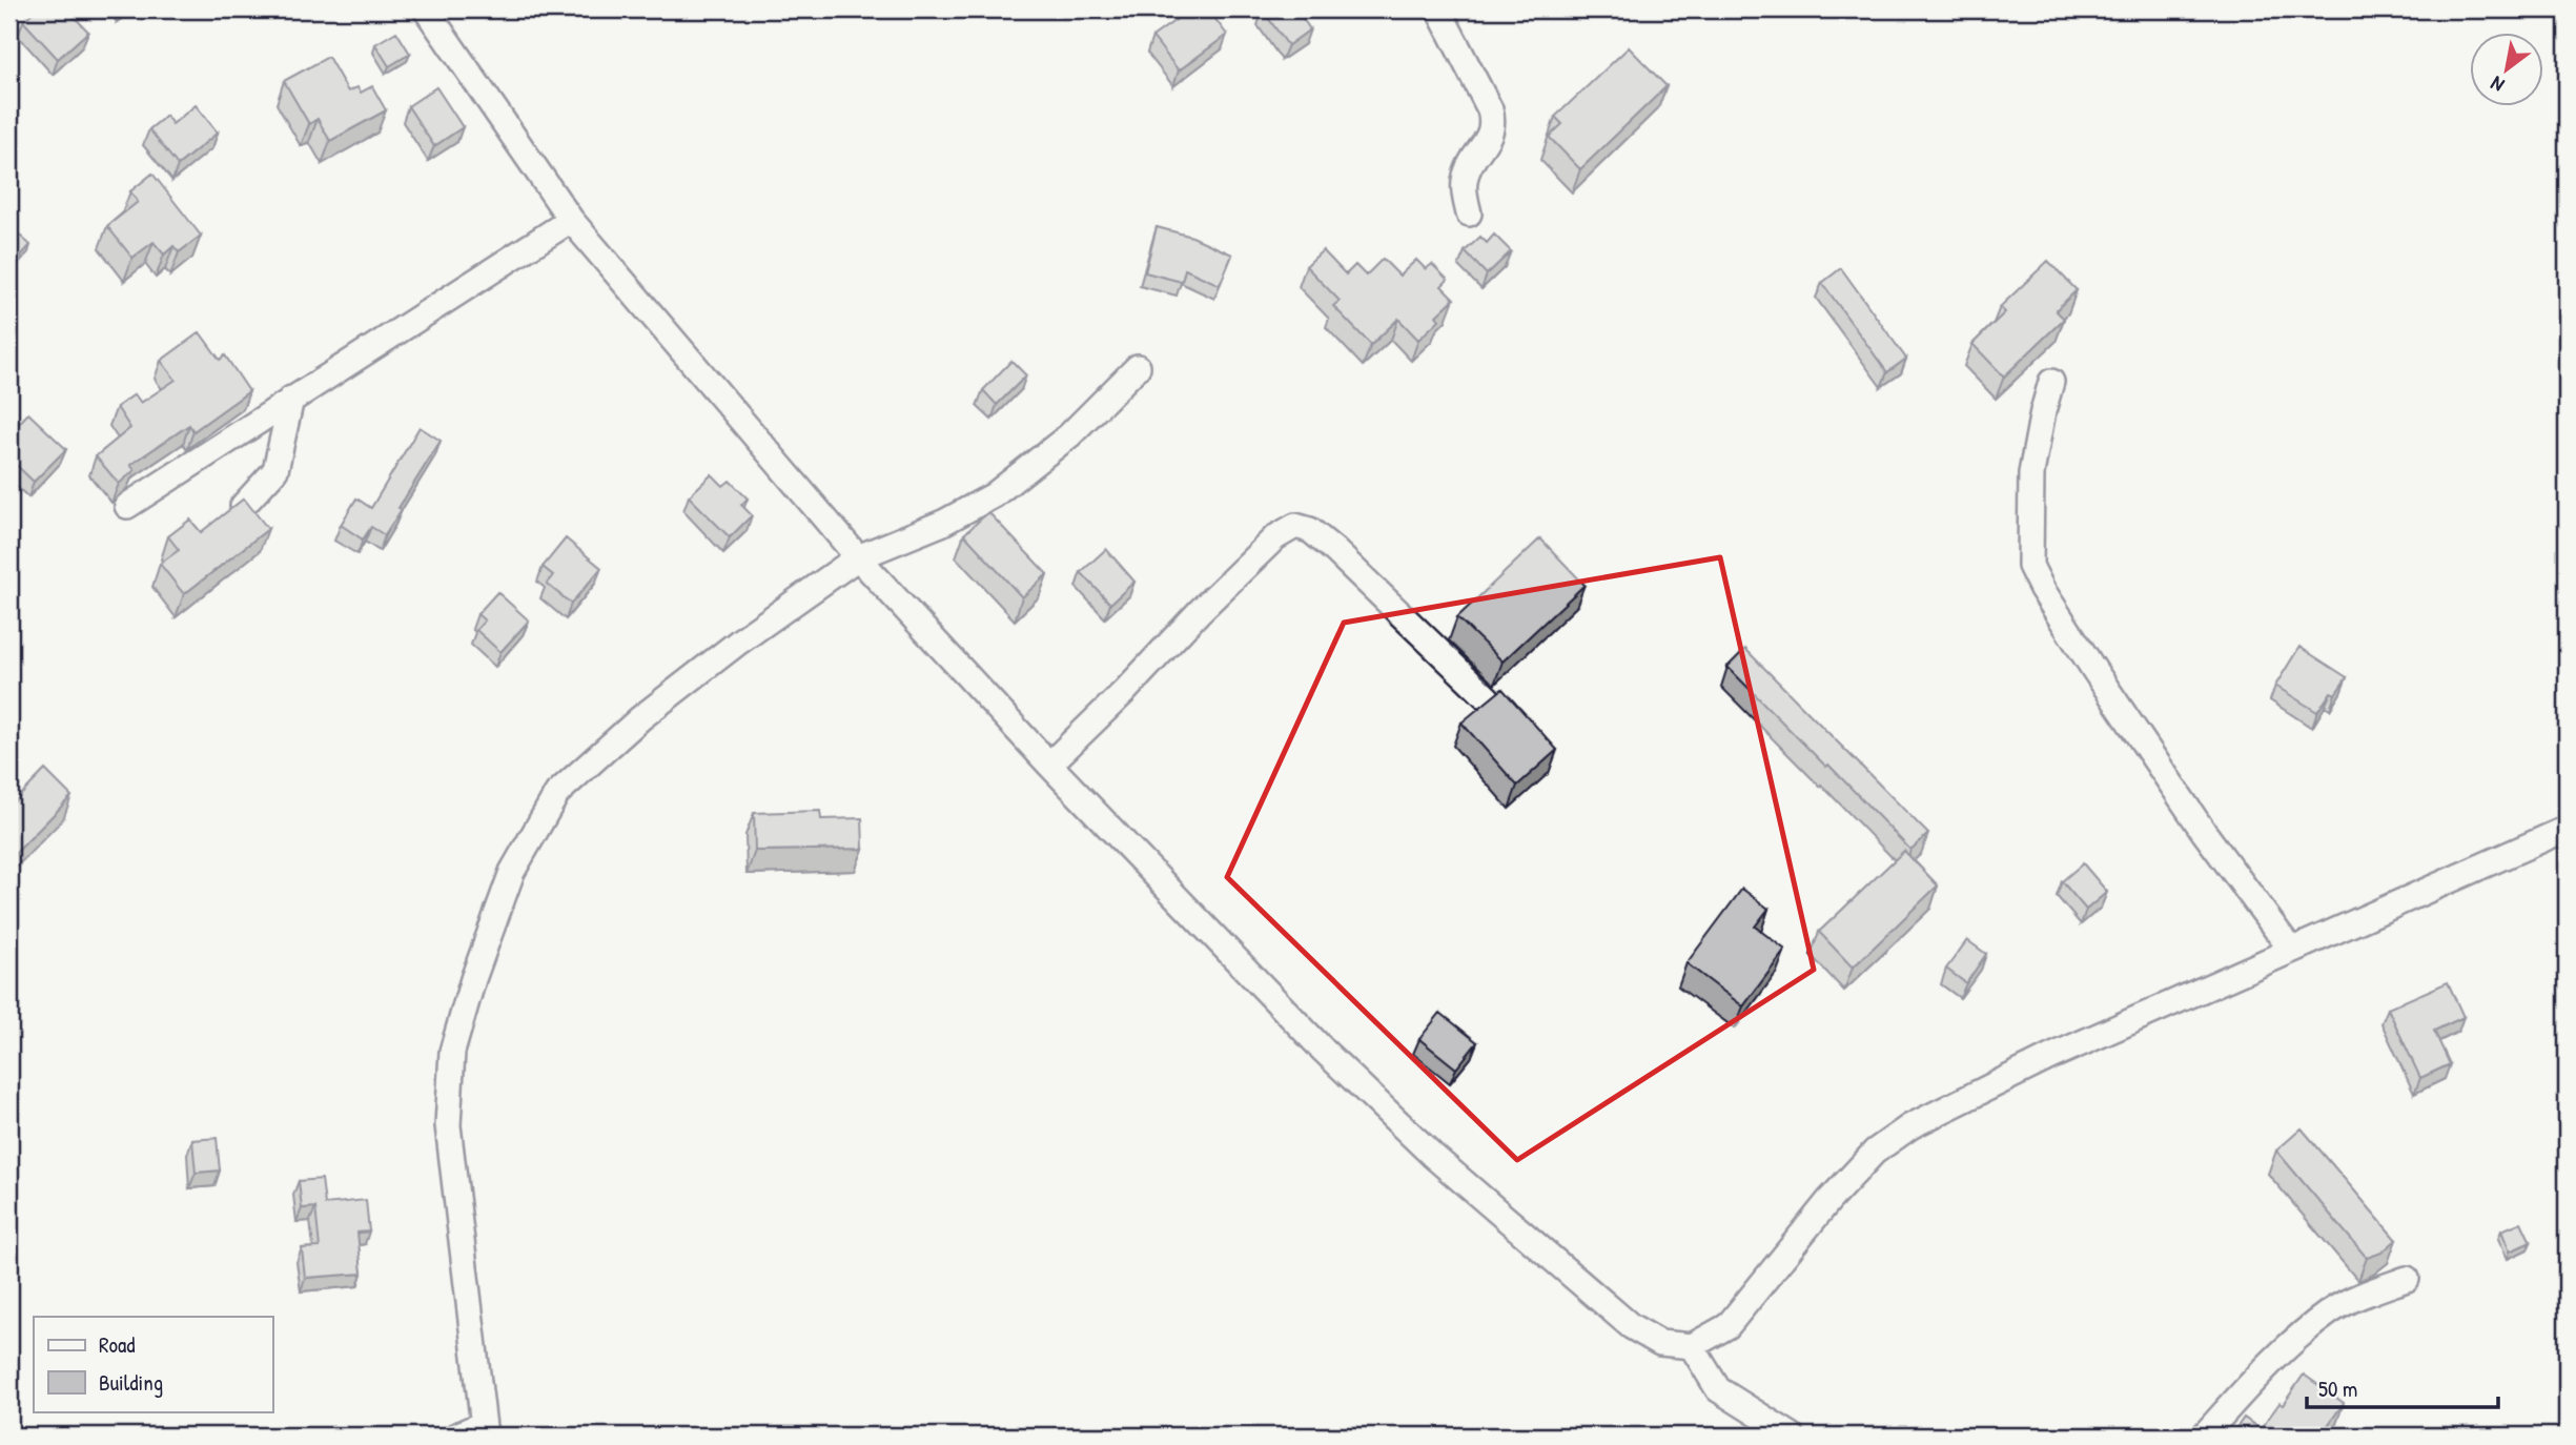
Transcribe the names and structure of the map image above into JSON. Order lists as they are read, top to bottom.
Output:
{
  "legend": ["Road", "Building"],
  "scale_bar": "50 m",
  "north": "bottom left"
}
